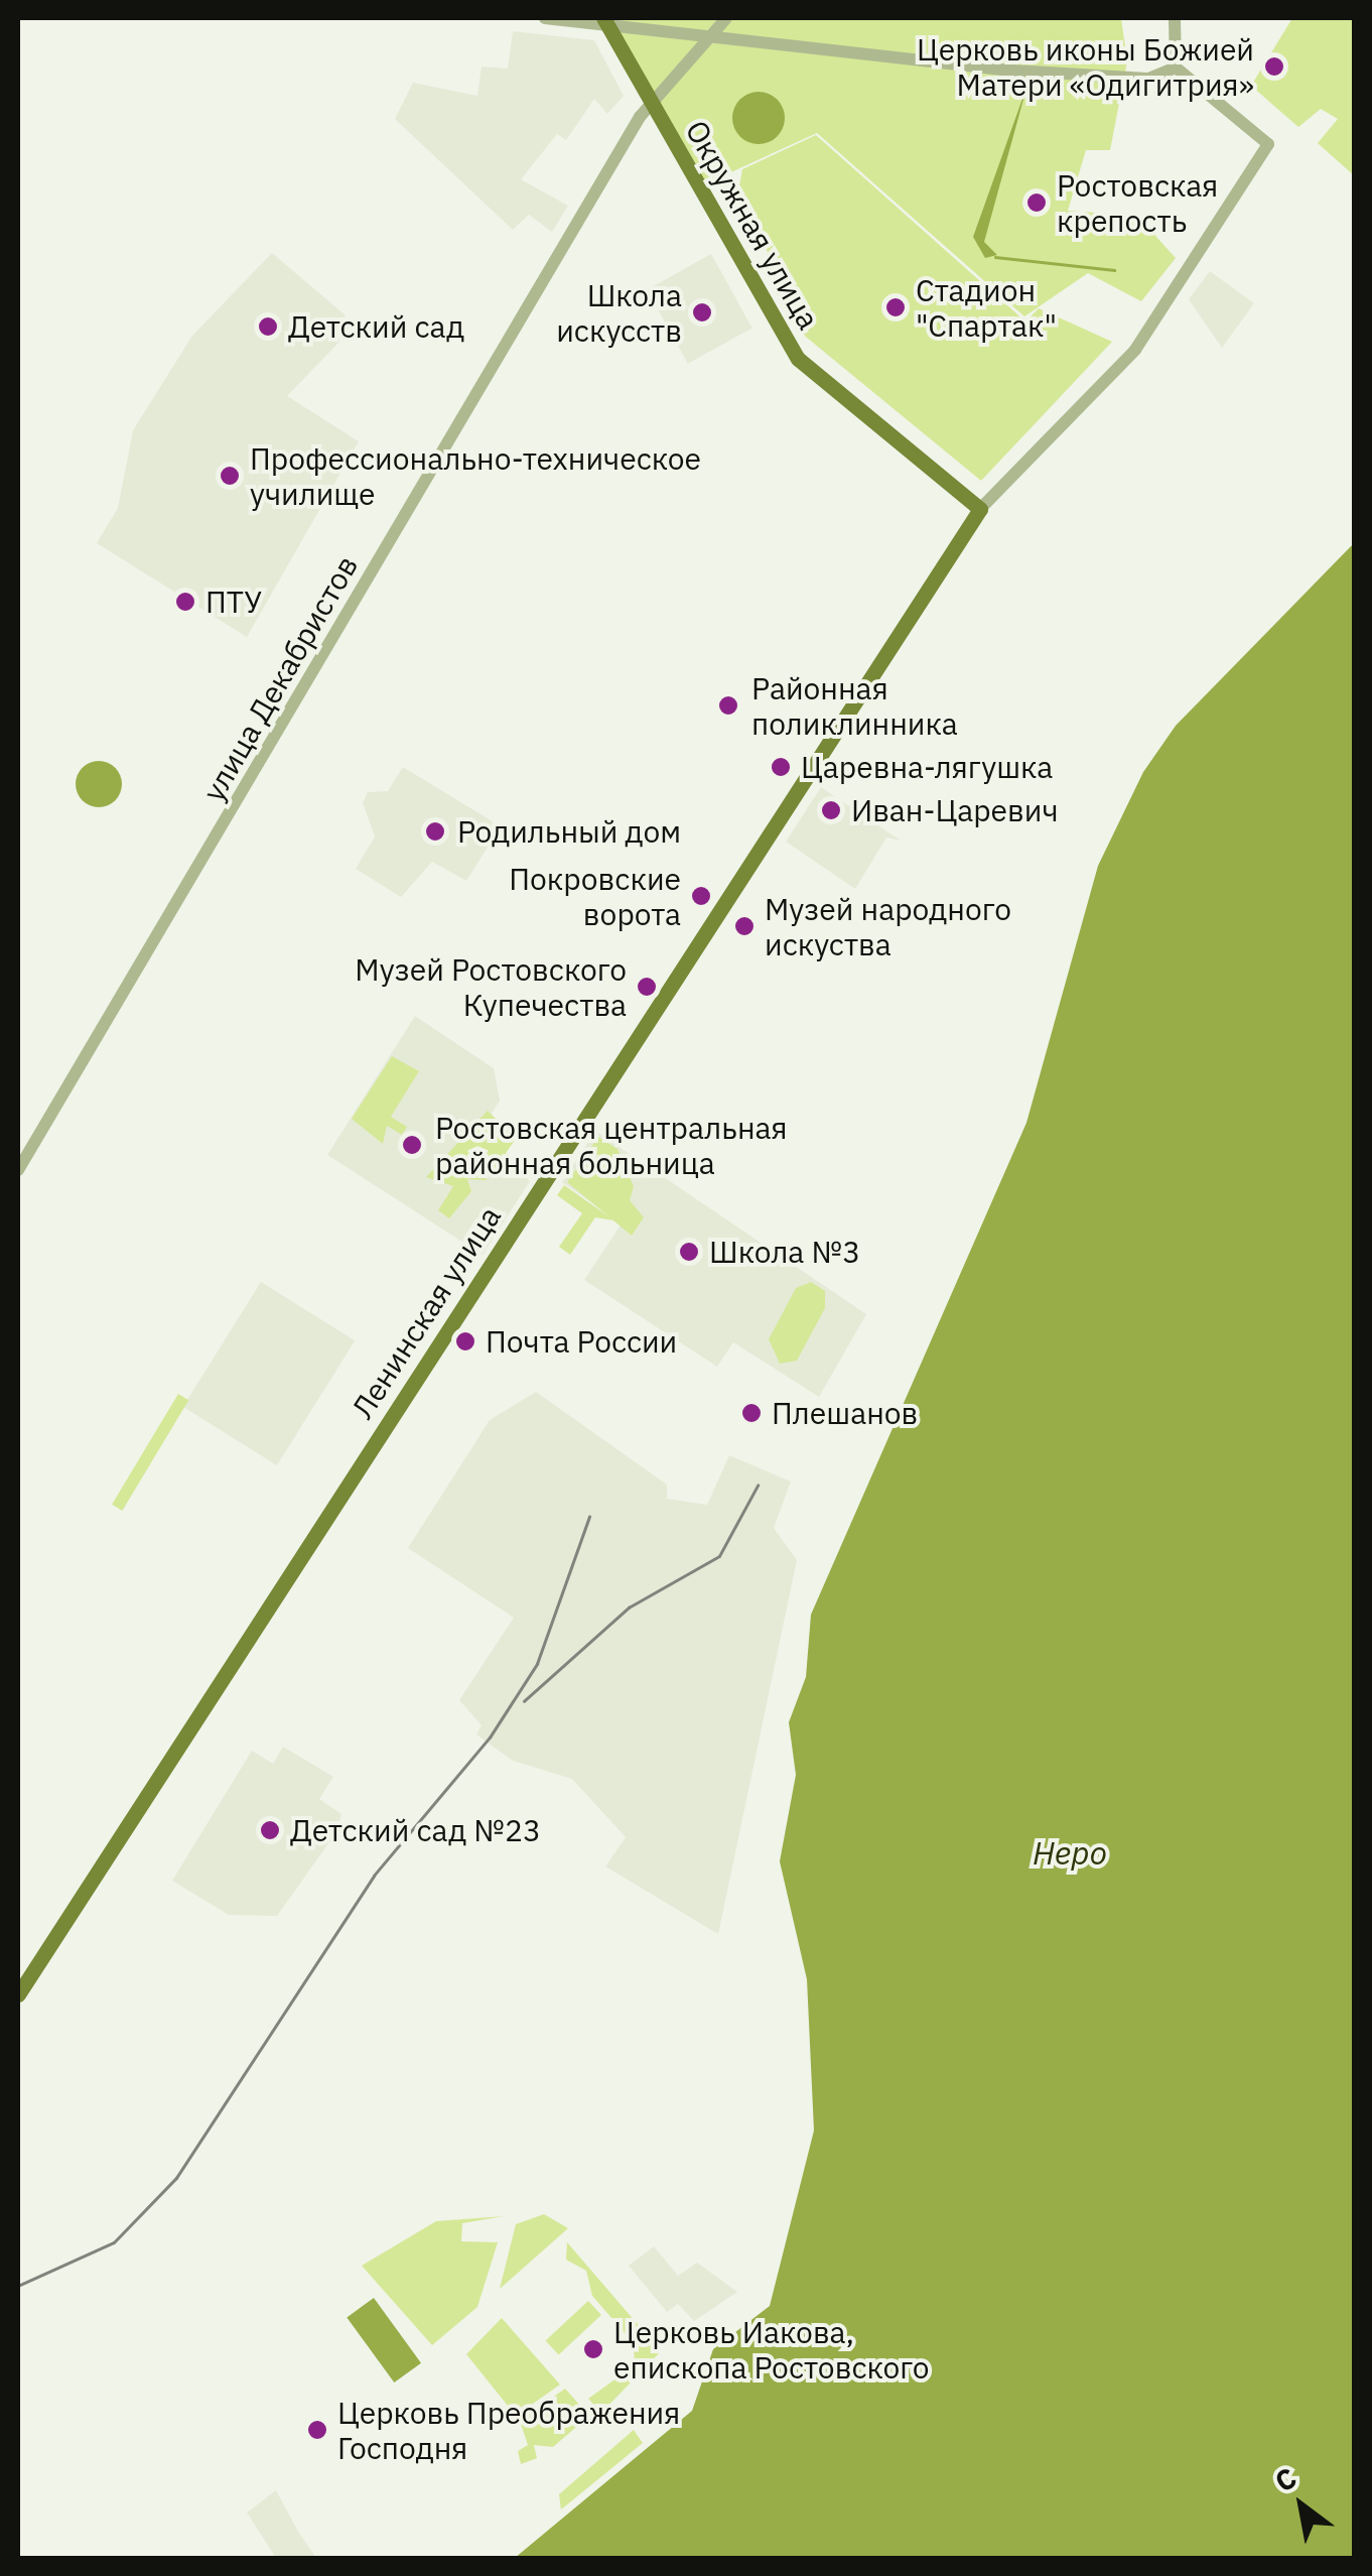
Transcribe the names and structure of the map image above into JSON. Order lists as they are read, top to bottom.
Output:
{
  "streets": {
    "main road": ["Окружная улица", "Ленинская улица"],
    "street": ["улица Декабристов"]
  },
  "crossings": [
    ["Окружная улица", "улица Декабристов"],
    ["Окружная улица", "Ленинская улица"]
  ],
  "water": ["Неро"],
  "places": [
    "Церковь иконы Божией Матери «Одигитрия»",
    "Ростовская крепость",
    "Стадион \"Спартак\"",
    "Школа искусств",
    "Детский сад",
    "Профессионально-техническое училище",
    "ПТУ",
    "Районная поликлинника",
    "Царевна-лягушка",
    "Иван-Царевич",
    "Родильный дом",
    "Покровские ворота",
    "Музей народного искуства",
    "Музей Ростовского Купечества",
    "Ростовская центральная районная больница",
    "Школа №3",
    "Почта России",
    "Плешанов",
    "Детский сад №23",
    "Церковь Иакова, епископа Ростовского",
    "Церковь Преображения Господня"
  ],
  "north": "top left"
}
